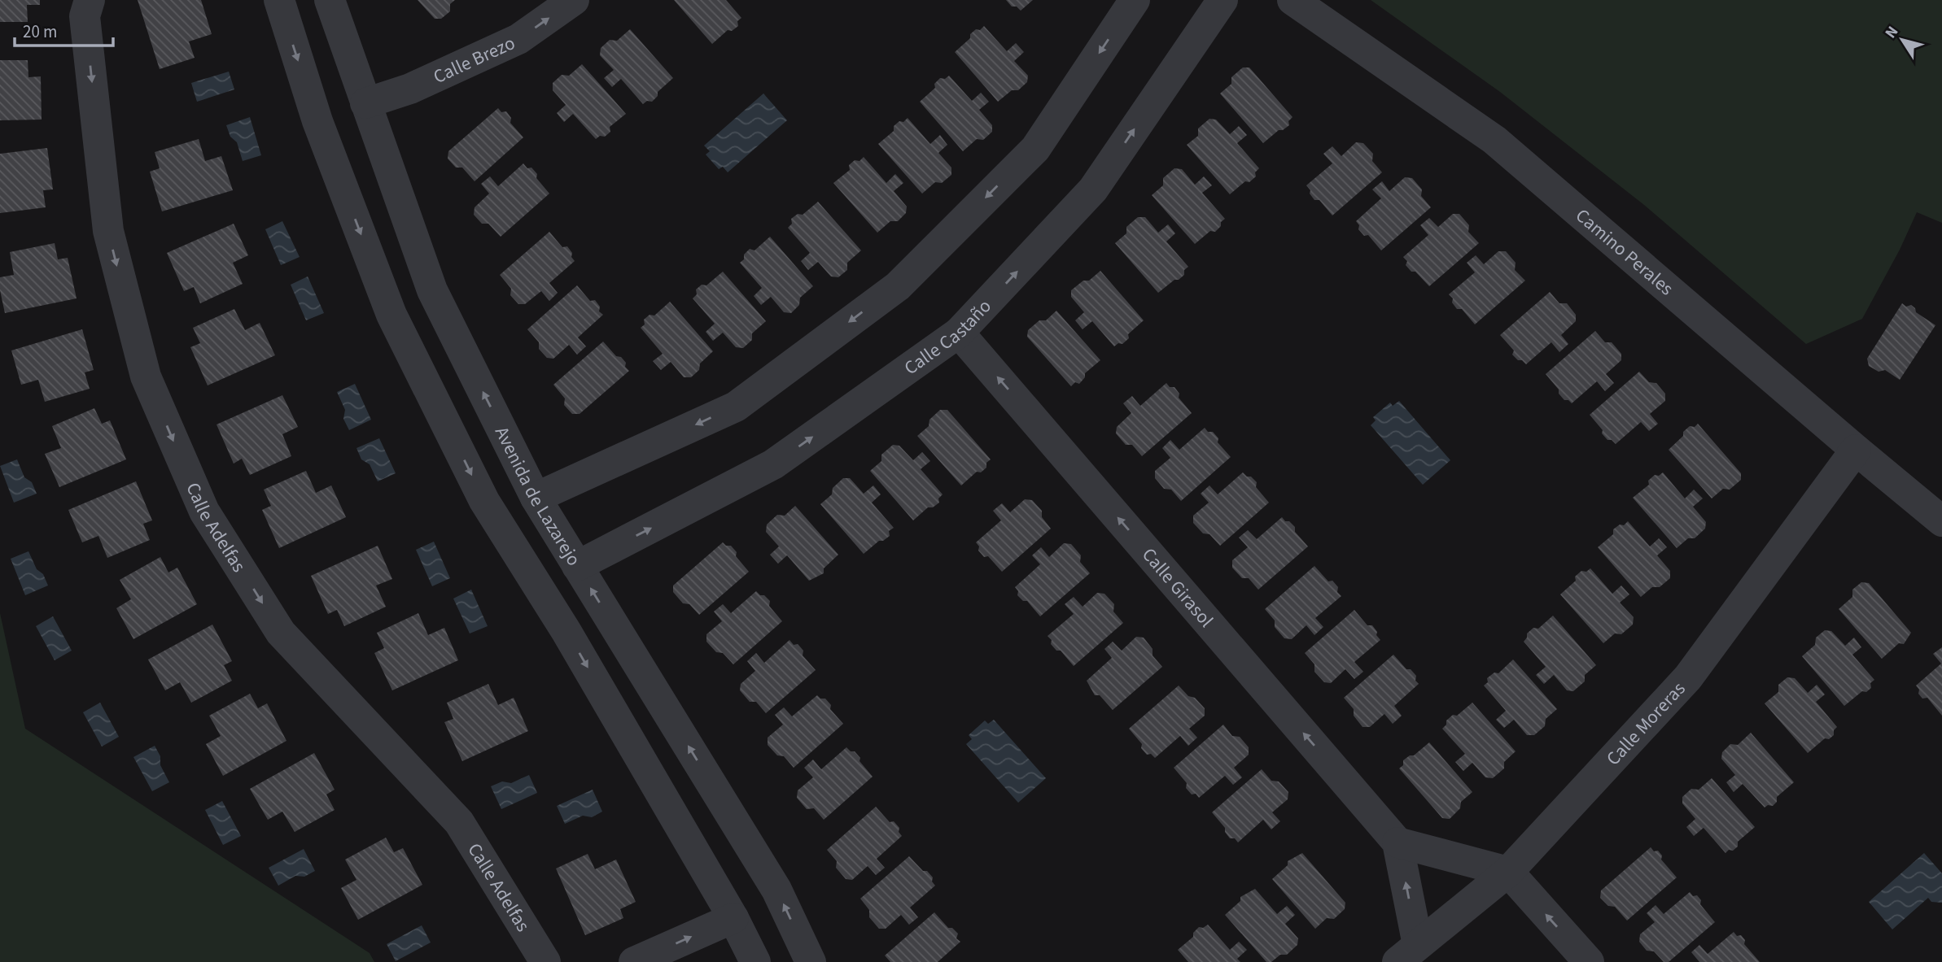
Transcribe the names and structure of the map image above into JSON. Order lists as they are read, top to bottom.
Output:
{
  "streets": {
    "street": [
      "Calle Brezo",
      "Camino Perales",
      "Calle Castaño",
      "Avenida de Lazarejo",
      "Calle Adelfas",
      "Calle Girasol",
      "Calle Moreras"
    ]
  },
  "crossings": [
    ["Calle Brezo", "Avenida de Lazarejo"],
    ["Camino Perales", "Calle Moreras"],
    ["Calle Castaño", "Avenida de Lazarejo"],
    ["Calle Castaño", "Calle Girasol"],
    ["Calle Girasol", "Calle Moreras"]
  ],
  "one_way": ["Calle Brezo", "Calle Girasol"],
  "scale_bar": "20 m",
  "north": "top left"
}
